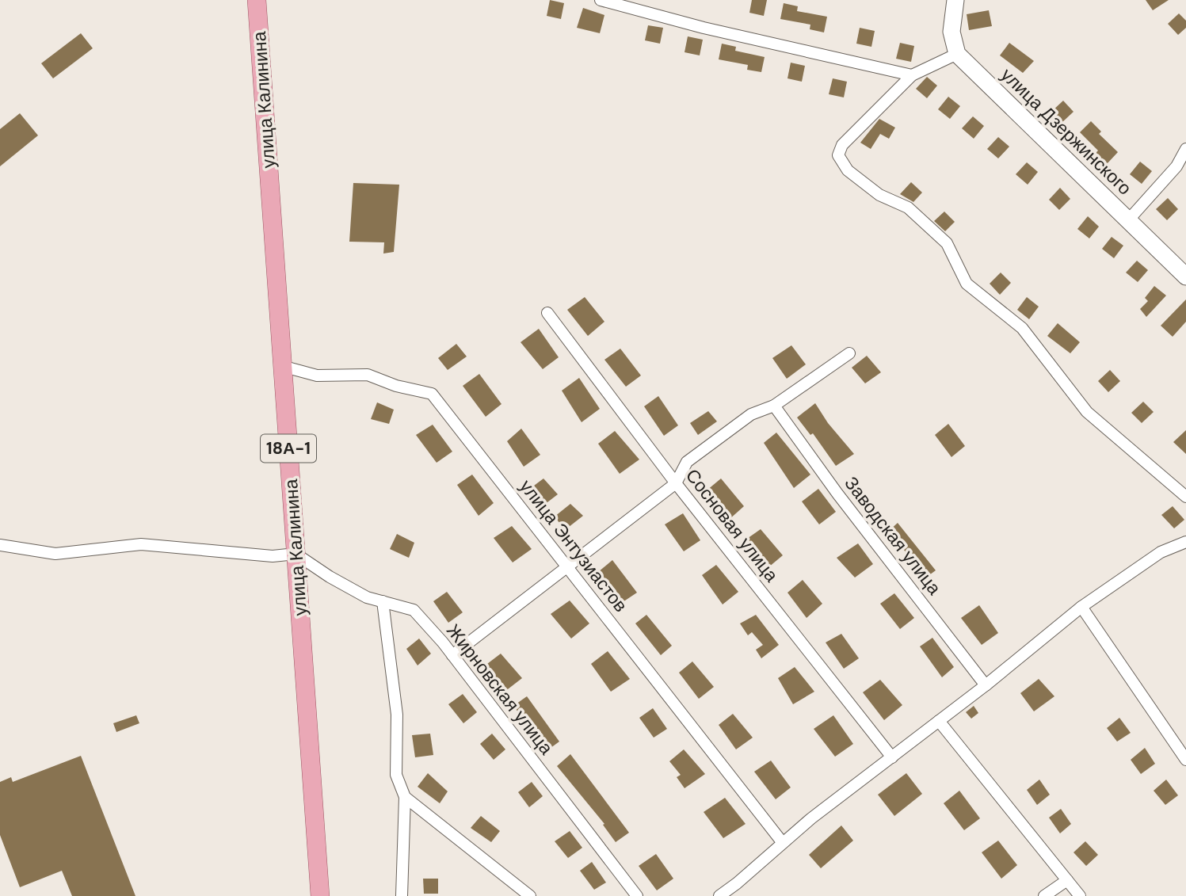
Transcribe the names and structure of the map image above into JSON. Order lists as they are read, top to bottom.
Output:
{
  "streets": {
    "main road": ["улица Калинина", "18А-1"],
    "street": [
      "улица Дзержинского",
      "Сосновая улица",
      "Заводская улица",
      "улица Энтузиастов",
      "Жирновская улица"
    ]
  },
  "crossings": [
    ["улица Калинина", "улица Энтузиастов"],
    ["улица Калинина", "Жирновская улица"]
  ]
}
